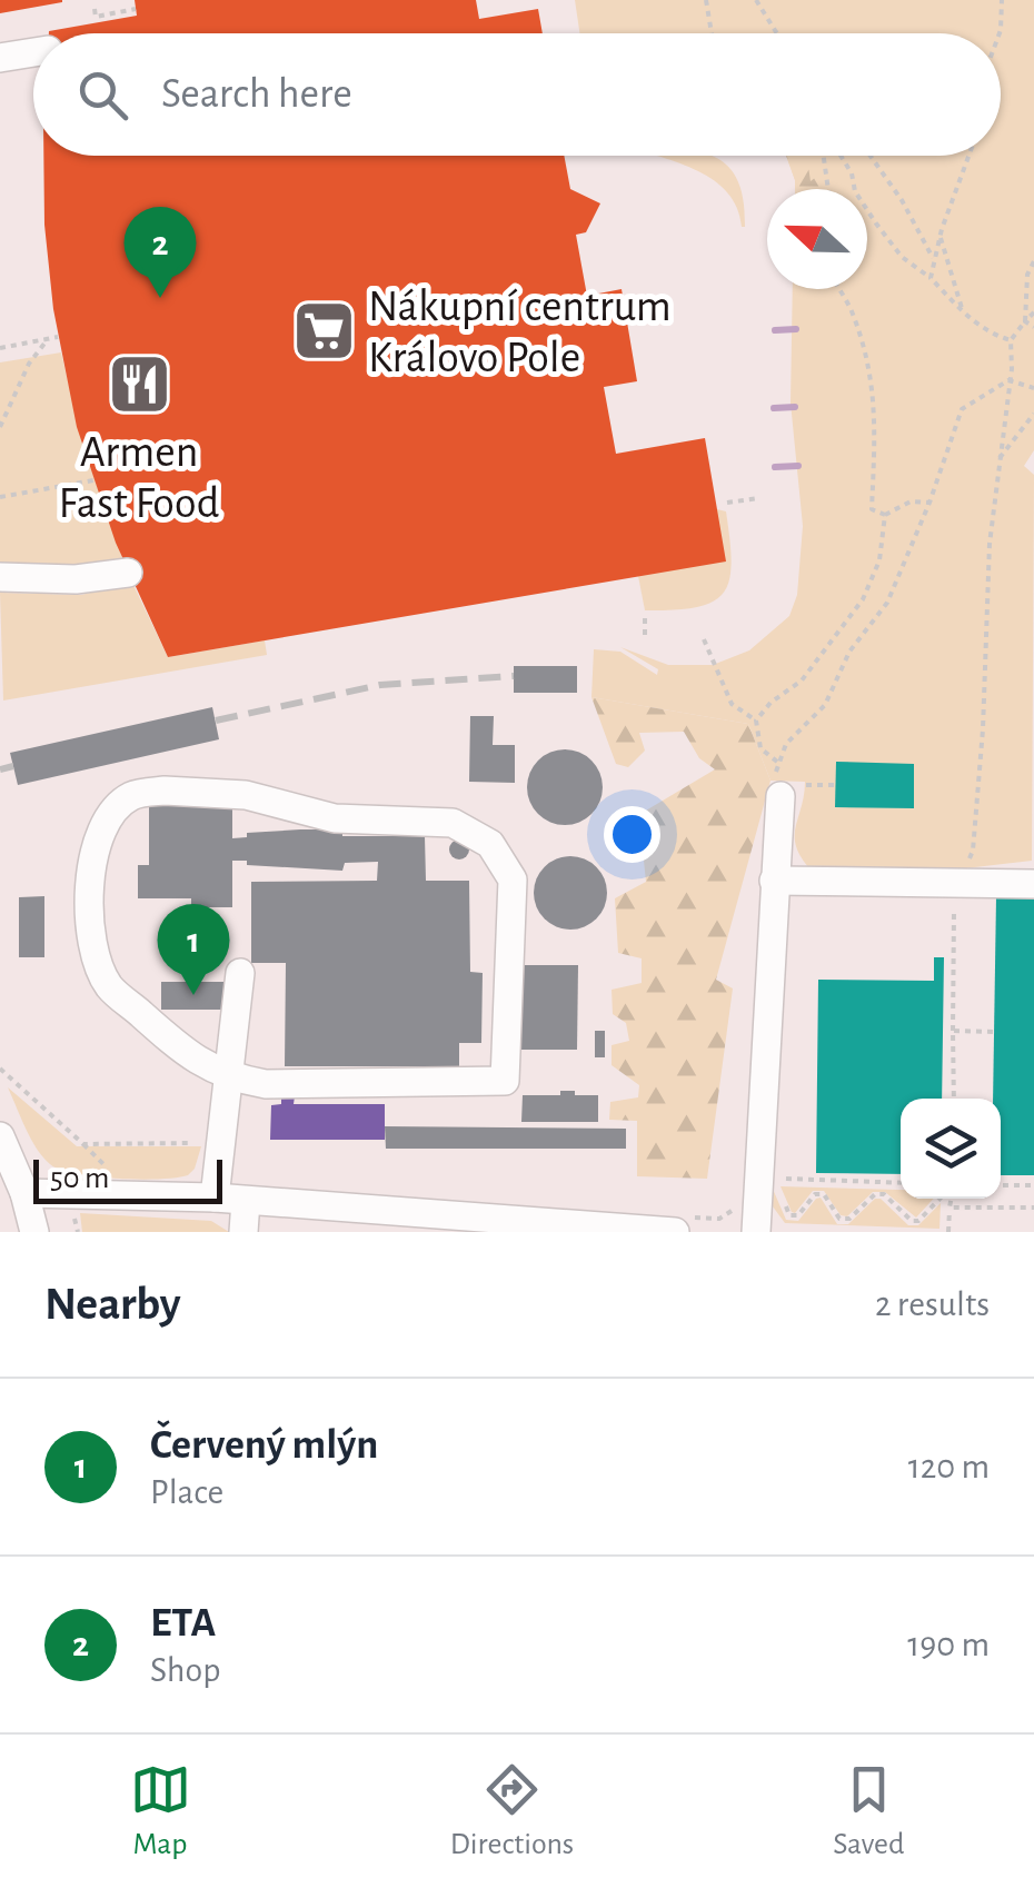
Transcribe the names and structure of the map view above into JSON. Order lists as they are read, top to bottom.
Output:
{
  "places": {
    "supermarket": ["Nákupní centrum Královo Pole"],
    "restaurant": ["Armen Fast Food"]
  },
  "scale_bar": "50 m",
  "north": "left",
  "page": {
    "search": "Search here",
    "pins": ["2", "1"],
    "scale": "50 m",
    "heading": ["Nearby", "2 results"],
    "list": [
      {
        "mark": "1",
        "name": "Červený mlýn",
        "note": "Place",
        "value": "120 m"
      },
      {
        "mark": "2",
        "name": "ETA",
        "note": "Shop",
        "value": "190 m"
      }
    ],
    "nav": ["Map", "Directions", "Saved"]
  }
}
